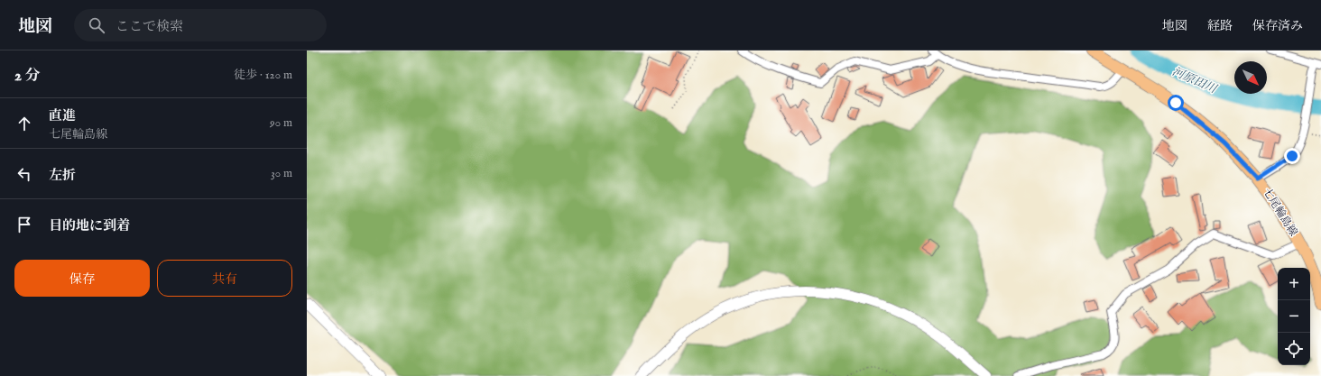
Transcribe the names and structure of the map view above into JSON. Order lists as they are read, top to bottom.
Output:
{
  "streets": {
    "main road": ["七尾輪島線"]
  },
  "water": ["河原田川"],
  "north": "bottom right",
  "page": {
    "header": "地図",
    "search": "ここで検索",
    "nav": ["地図", "経路", "保存済み"],
    "heading": ["2 分", "徒歩 · 120 m"],
    "list": [
      ["直進", "七尾輪島線", "90 m"],
      ["左折", "30 m"],
      "目的地に到着"
    ],
    "buttons": ["保存", "共有"],
    "map_buttons": ["+", "−"]
  }
}
